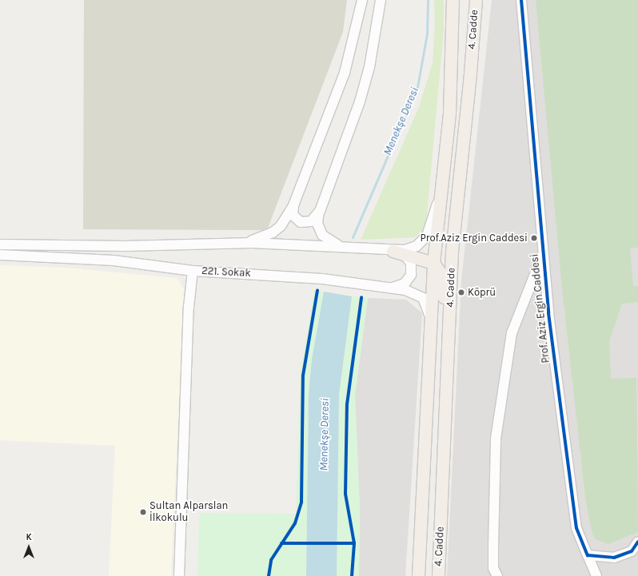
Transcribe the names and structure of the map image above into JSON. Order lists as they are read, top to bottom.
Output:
{
  "streets": {
    "main road": ["4. Cadde"],
    "street": ["221. Sokak", "Prof. Aziz Ergin Caddesi"]
  },
  "crossings": [
    ["4. Cadde", "221. Sokak"]
  ],
  "water": ["Menekşe Deresi"],
  "places": ["Prof.Aziz Ergin Caddesi", "Köprü", "Sultan Alparslan İlkokulu"],
  "north": "top"
}
